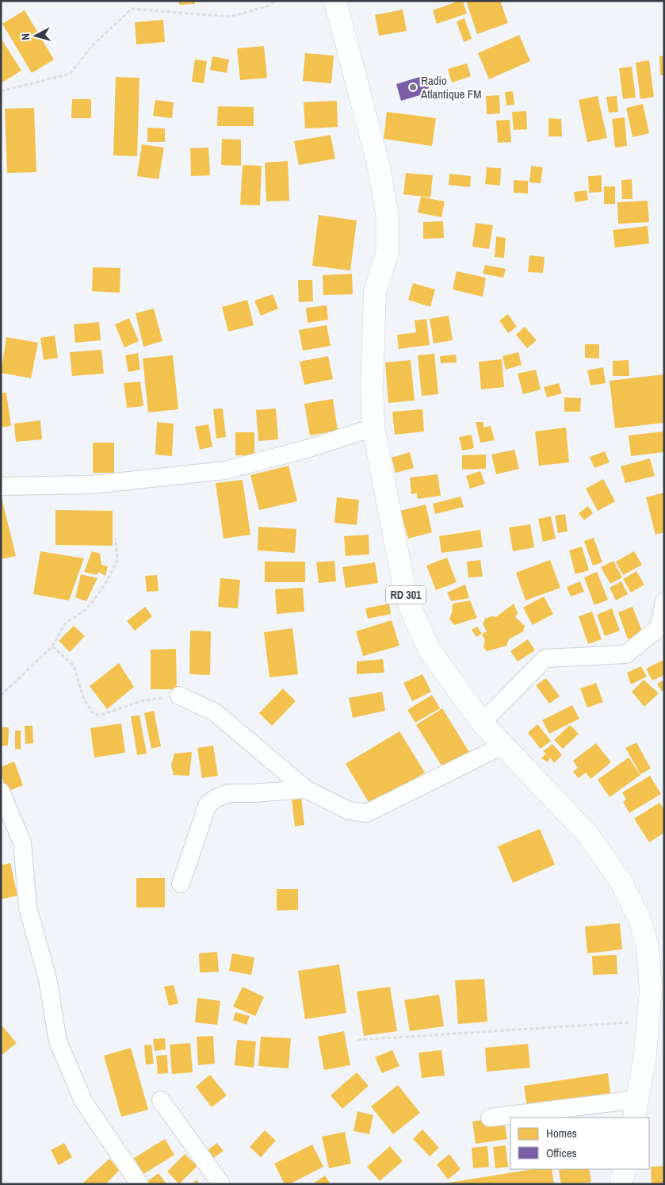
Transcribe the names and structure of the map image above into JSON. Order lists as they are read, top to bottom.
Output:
{
  "streets": {
    "main road": ["RD 301"]
  },
  "places": ["Radio Atlantique FM"],
  "legend": ["Homes", "Offices"],
  "north": "left"
}
